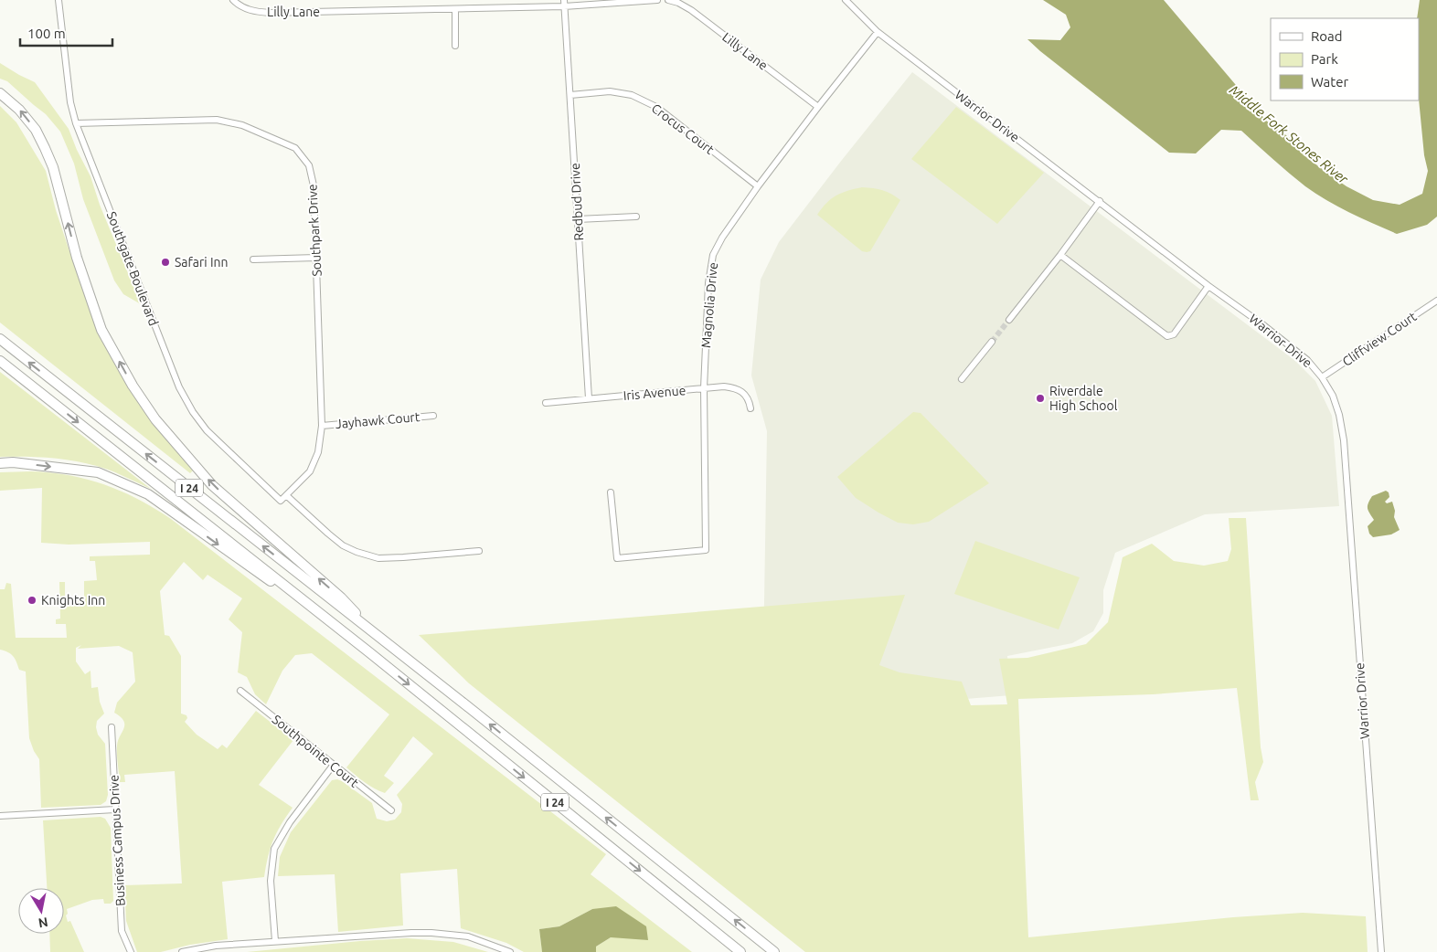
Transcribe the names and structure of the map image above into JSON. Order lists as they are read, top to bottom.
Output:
{
  "streets": {
    "highway": ["I 24"],
    "street": [
      "Lilly Lane",
      "Warrior Drive",
      "Crocus Court",
      "Redbud Drive",
      "Southpark Drive",
      "Southgate Boulevard",
      "Magnolia Drive",
      "Cliffview Court",
      "Iris Avenue",
      "Jayhawk Court",
      "Southpointe Court",
      "Business Campus Drive"
    ]
  },
  "crossings": [
    ["Lilly Lane", "Redbud Drive"],
    ["Lilly Lane", "Magnolia Drive"],
    ["Warrior Drive", "Magnolia Drive"],
    ["Warrior Drive", "Cliffview Court"],
    ["Crocus Court", "Redbud Drive"],
    ["Crocus Court", "Magnolia Drive"],
    ["Redbud Drive", "Iris Avenue"],
    ["Southpark Drive", "Southgate Boulevard"],
    ["Southpark Drive", "Jayhawk Court"],
    ["Magnolia Drive", "Iris Avenue"]
  ],
  "water": ["Middle Fork Stones River"],
  "places": ["Safari Inn", "Riverdale High School", "Knights Inn"],
  "legend": ["Road", "Park", "Water"],
  "scale_bar": "100 m",
  "north": "bottom"
}
